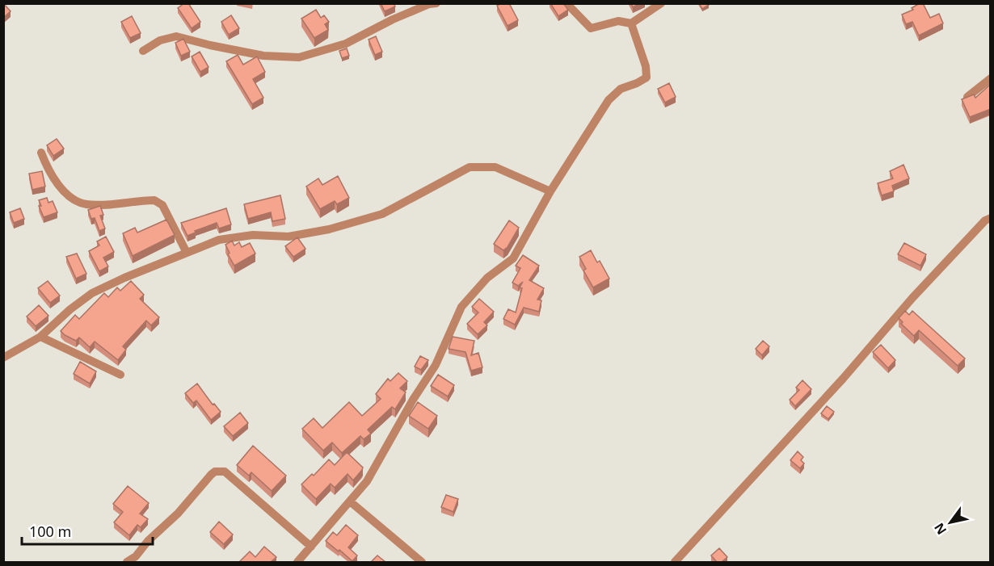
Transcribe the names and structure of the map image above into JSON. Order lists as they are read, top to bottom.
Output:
{
  "scale_bar": "100 m",
  "north": "bottom left"
}
